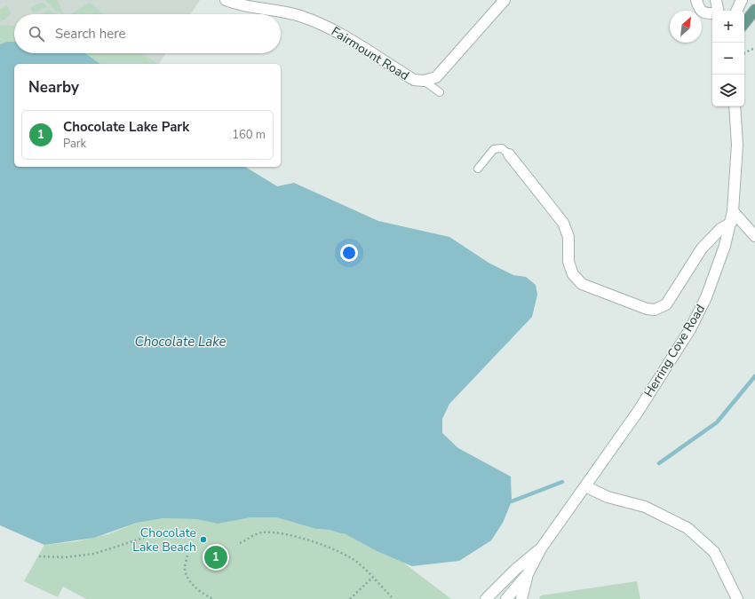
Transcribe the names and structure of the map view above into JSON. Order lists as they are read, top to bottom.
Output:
{
  "streets": {
    "street": ["Fairmount Road", "Herring Cove Road"]
  },
  "water": ["Chocolate Lake"],
  "places": ["Chocolate Lake Beach"],
  "north": "top right",
  "page": {
    "map_buttons": ["+", "−"],
    "search": "Search here",
    "heading": "Nearby",
    "list": [
      {
        "mark": "1",
        "name": "Chocolate Lake Park",
        "note": "Park",
        "value": "160 m"
      }
    ],
    "pins": "1"
  }
}
